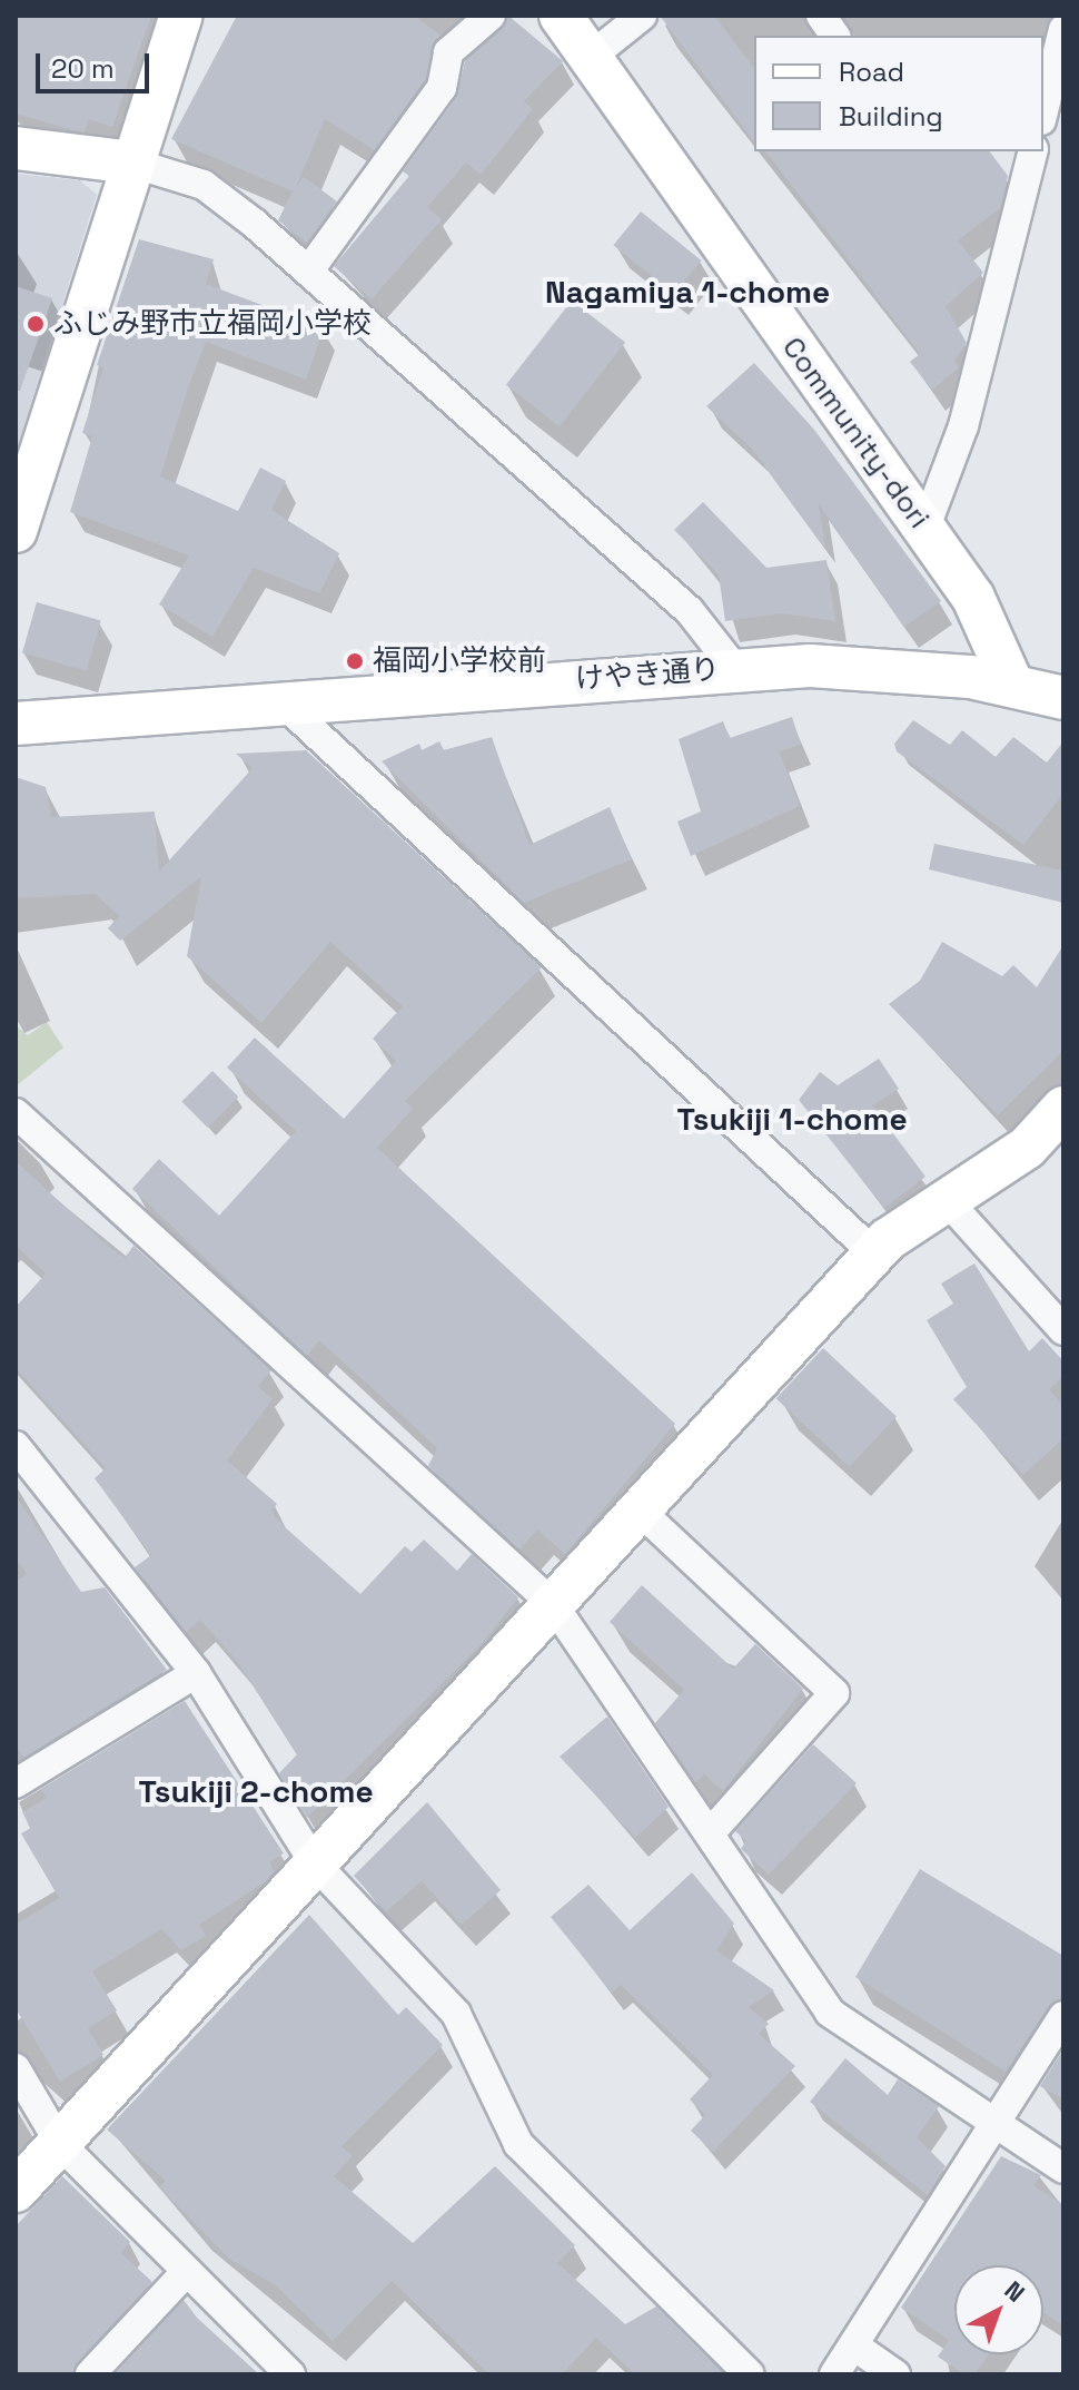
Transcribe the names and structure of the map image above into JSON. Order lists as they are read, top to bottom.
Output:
{
  "streets": {
    "street": ["Community-dori", "けやき通り"]
  },
  "crossings": [
    ["Community-dori", "けやき通り"]
  ],
  "districts": ["Nagamiya 1-chome", "Tsukiji 1-chome", "Tsukiji 2-chome"],
  "places": ["ふじみ野市立福岡小学校", "福岡小学校前"],
  "legend": ["Road", "Building"],
  "scale_bar": "20 m",
  "north": "top right"
}
